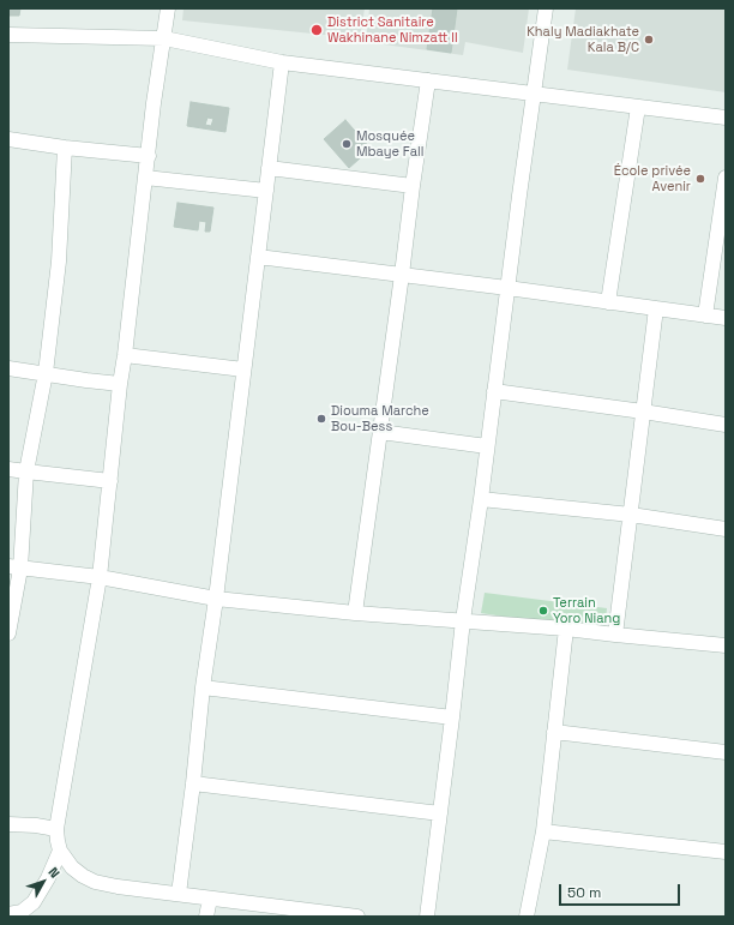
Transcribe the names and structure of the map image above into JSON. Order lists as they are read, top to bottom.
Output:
{
  "places": [
    "District Sanitaire Wakhinane Nimzatt II",
    "Khaly Madiakhate Kala B/C",
    "Mosquée Mbaye Fall",
    "École privée Avenir",
    "Diouma Marche Bou-Bess",
    "Terrain Yoro Niang"
  ],
  "scale_bar": "50 m",
  "north": "top right"
}
